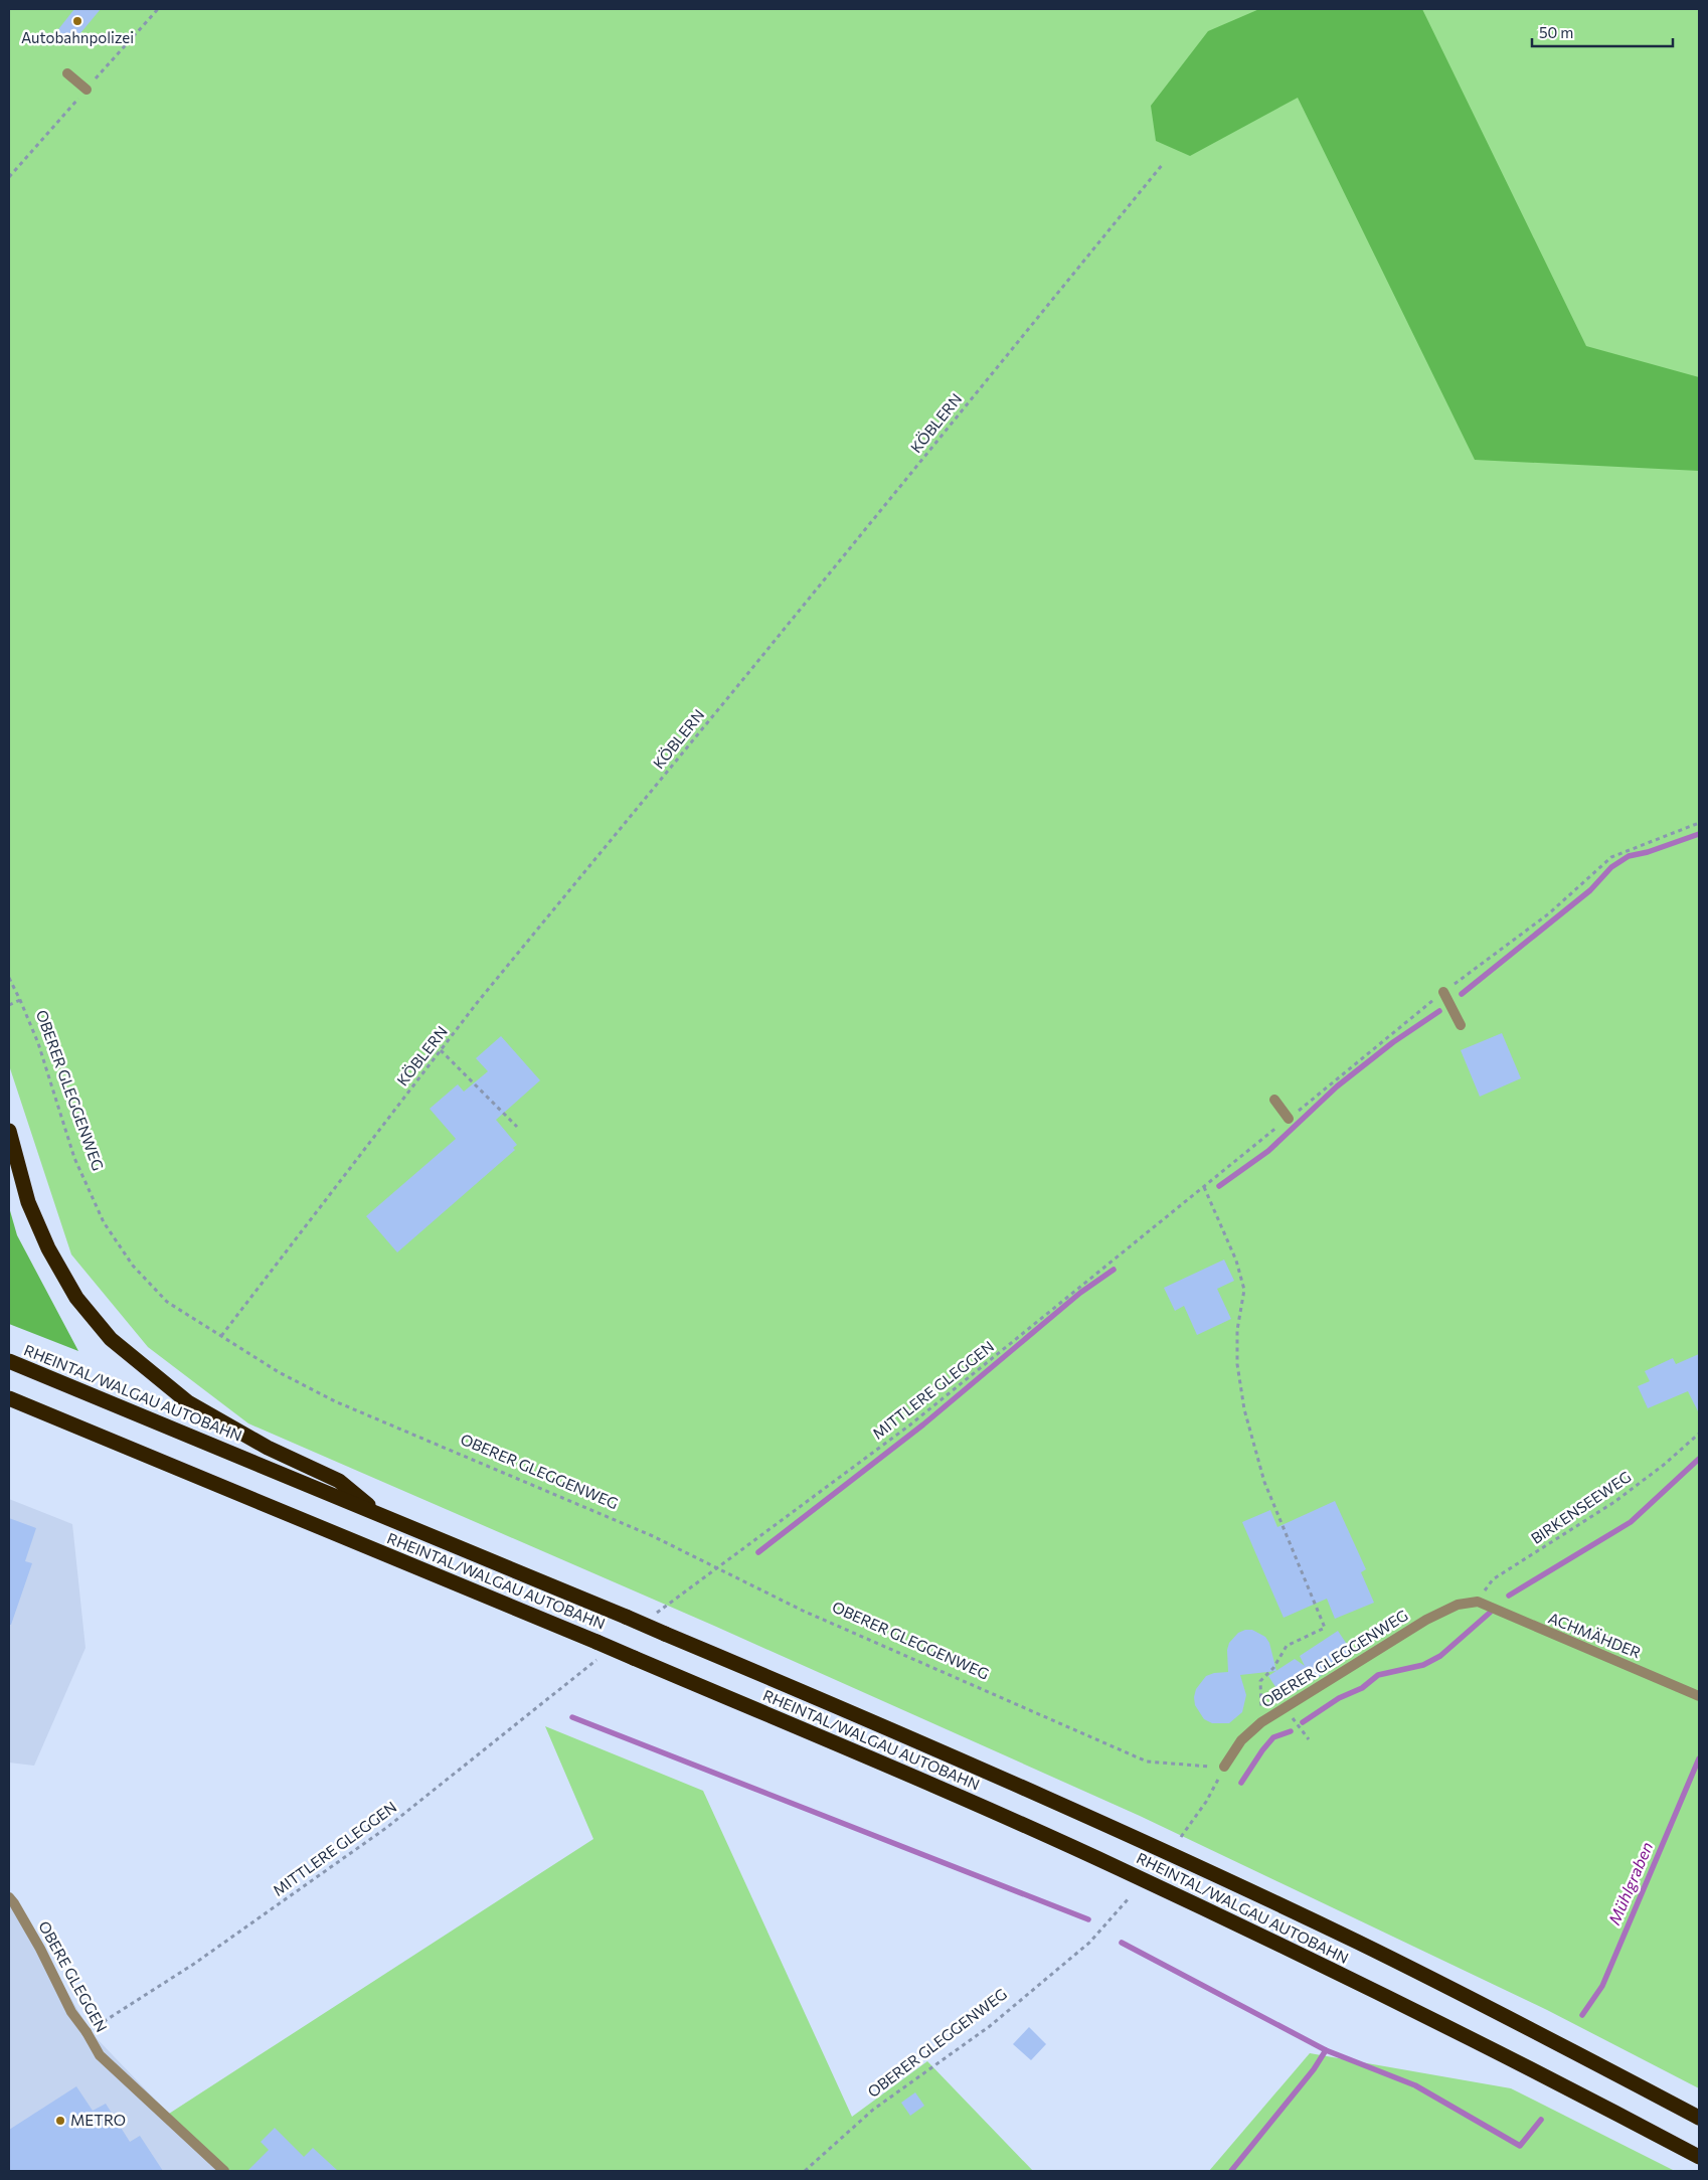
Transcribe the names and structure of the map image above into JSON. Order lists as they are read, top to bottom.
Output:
{
  "streets": {
    "highway": ["RHEINTAL/WALGAU AUTOBAHN"],
    "street": ["OBERER GLEGGENWEG", "ACHMÄHDER", "OBERE GLEGGEN"],
    "path": ["KÖBLERN", "MITTLERE GLEGGEN", "BIRKENSEEWEG"]
  },
  "crossings": [
    ["KÖBLERN", "OBERER GLEGGENWEG"],
    ["OBERER GLEGGENWEG", "MITTLERE GLEGGEN"],
    ["OBERER GLEGGENWEG", "BIRKENSEEWEG"],
    ["OBERER GLEGGENWEG", "ACHMÄHDER"],
    ["MITTLERE GLEGGEN", "OBERE GLEGGEN"],
    ["BIRKENSEEWEG", "ACHMÄHDER"]
  ],
  "water": ["Mühlgraben"],
  "places": ["Autobahnpolizei", "METRO"],
  "scale_bar": "50 m"
}
